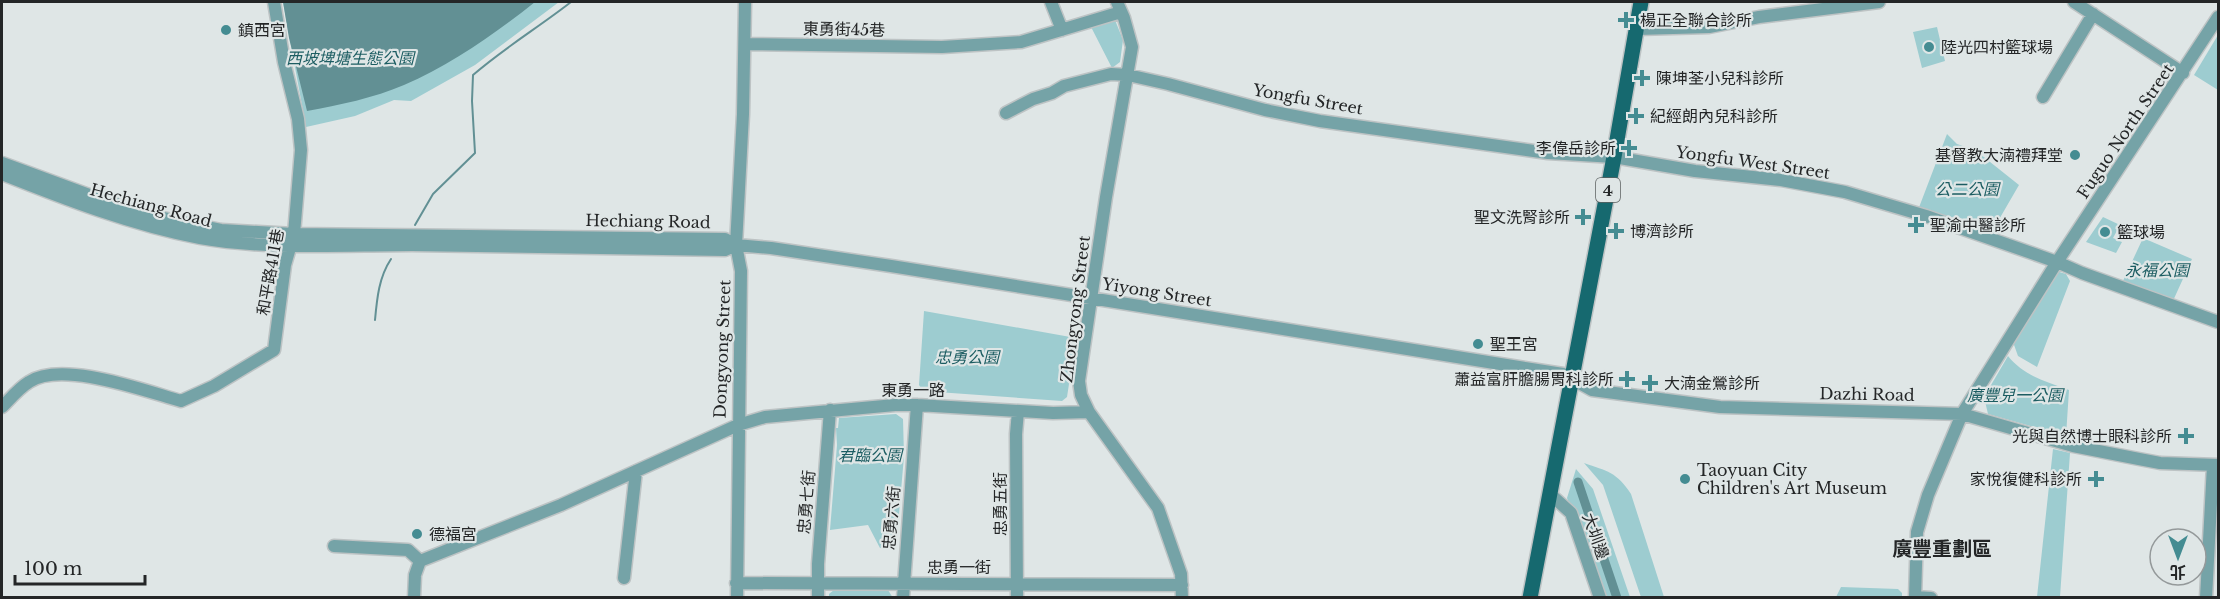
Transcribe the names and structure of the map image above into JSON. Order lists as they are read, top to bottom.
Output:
{
  "streets": {
    "main road": ["4"],
    "street": [
      "東勇街45巷",
      "Yongfu Street",
      "Fuguo North Street",
      "Yongfu West Street",
      "Hechiang Road",
      "和平路411巷",
      "Yiyong Street",
      "Zhongyong Street",
      "Dongyong Street",
      "東勇一路",
      "Dazhi Road",
      "忠勇七街",
      "忠勇五街",
      "忠勇六街",
      "大圳邊",
      "忠勇一街"
    ]
  },
  "crossings": [
    ["東勇街45巷", "Zhongyong Street"],
    ["東勇街45巷", "Dongyong Street"],
    ["Yongfu Street", "Yongfu West Street"],
    ["Yongfu Street", "4"],
    ["Yongfu Street", "Zhongyong Street"],
    ["Fuguo North Street", "Yongfu West Street"],
    ["Fuguo North Street", "Dazhi Road"],
    ["Yongfu West Street", "4"],
    ["4", "Yiyong Street"],
    ["4", "Dazhi Road"],
    ["4", "大圳邊"],
    ["Hechiang Road", "和平路411巷"],
    ["Hechiang Road", "Yiyong Street"],
    ["Hechiang Road", "Dongyong Street"],
    ["Yiyong Street", "Zhongyong Street"],
    ["Yiyong Street", "Dongyong Street"],
    ["Yiyong Street", "Dazhi Road"],
    ["Zhongyong Street", "東勇一路"],
    ["Zhongyong Street", "忠勇一街"],
    ["Dongyong Street", "東勇一路"],
    ["東勇一路", "忠勇七街"],
    ["東勇一路", "忠勇五街"],
    ["東勇一路", "忠勇六街"],
    ["忠勇七街", "忠勇一街"],
    ["忠勇五街", "忠勇一街"],
    ["忠勇六街", "忠勇一街"]
  ],
  "districts": ["廣豐重劃區"],
  "parks": [
    "西坡埤塘生態公園",
    "公二公園",
    "永福公園",
    "忠勇公園",
    "廣豐兒一公園",
    "君臨公園"
  ],
  "places": {
    "health": [
      "楊正全聯合診所",
      "陳坤荃小兒科診所",
      "紀經朗內兒科診所",
      "李偉岳診所",
      "聖文洗腎診所",
      "聖渝中醫診所",
      "博濟診所",
      "蕭益富肝膽腸胃科診所",
      "大湳金鶯診所",
      "光與自然博士眼科診所",
      "家悅復健科診所"
    ],
    "other": [
      "鎮西宮",
      "陸光四村籃球場",
      "基督教大湳禮拜堂",
      "籃球場",
      "聖王宮",
      "Taoyuan City Children's Art Museum",
      "德福宮"
    ]
  },
  "scale_bar": "100 m",
  "north": "bottom"
}
